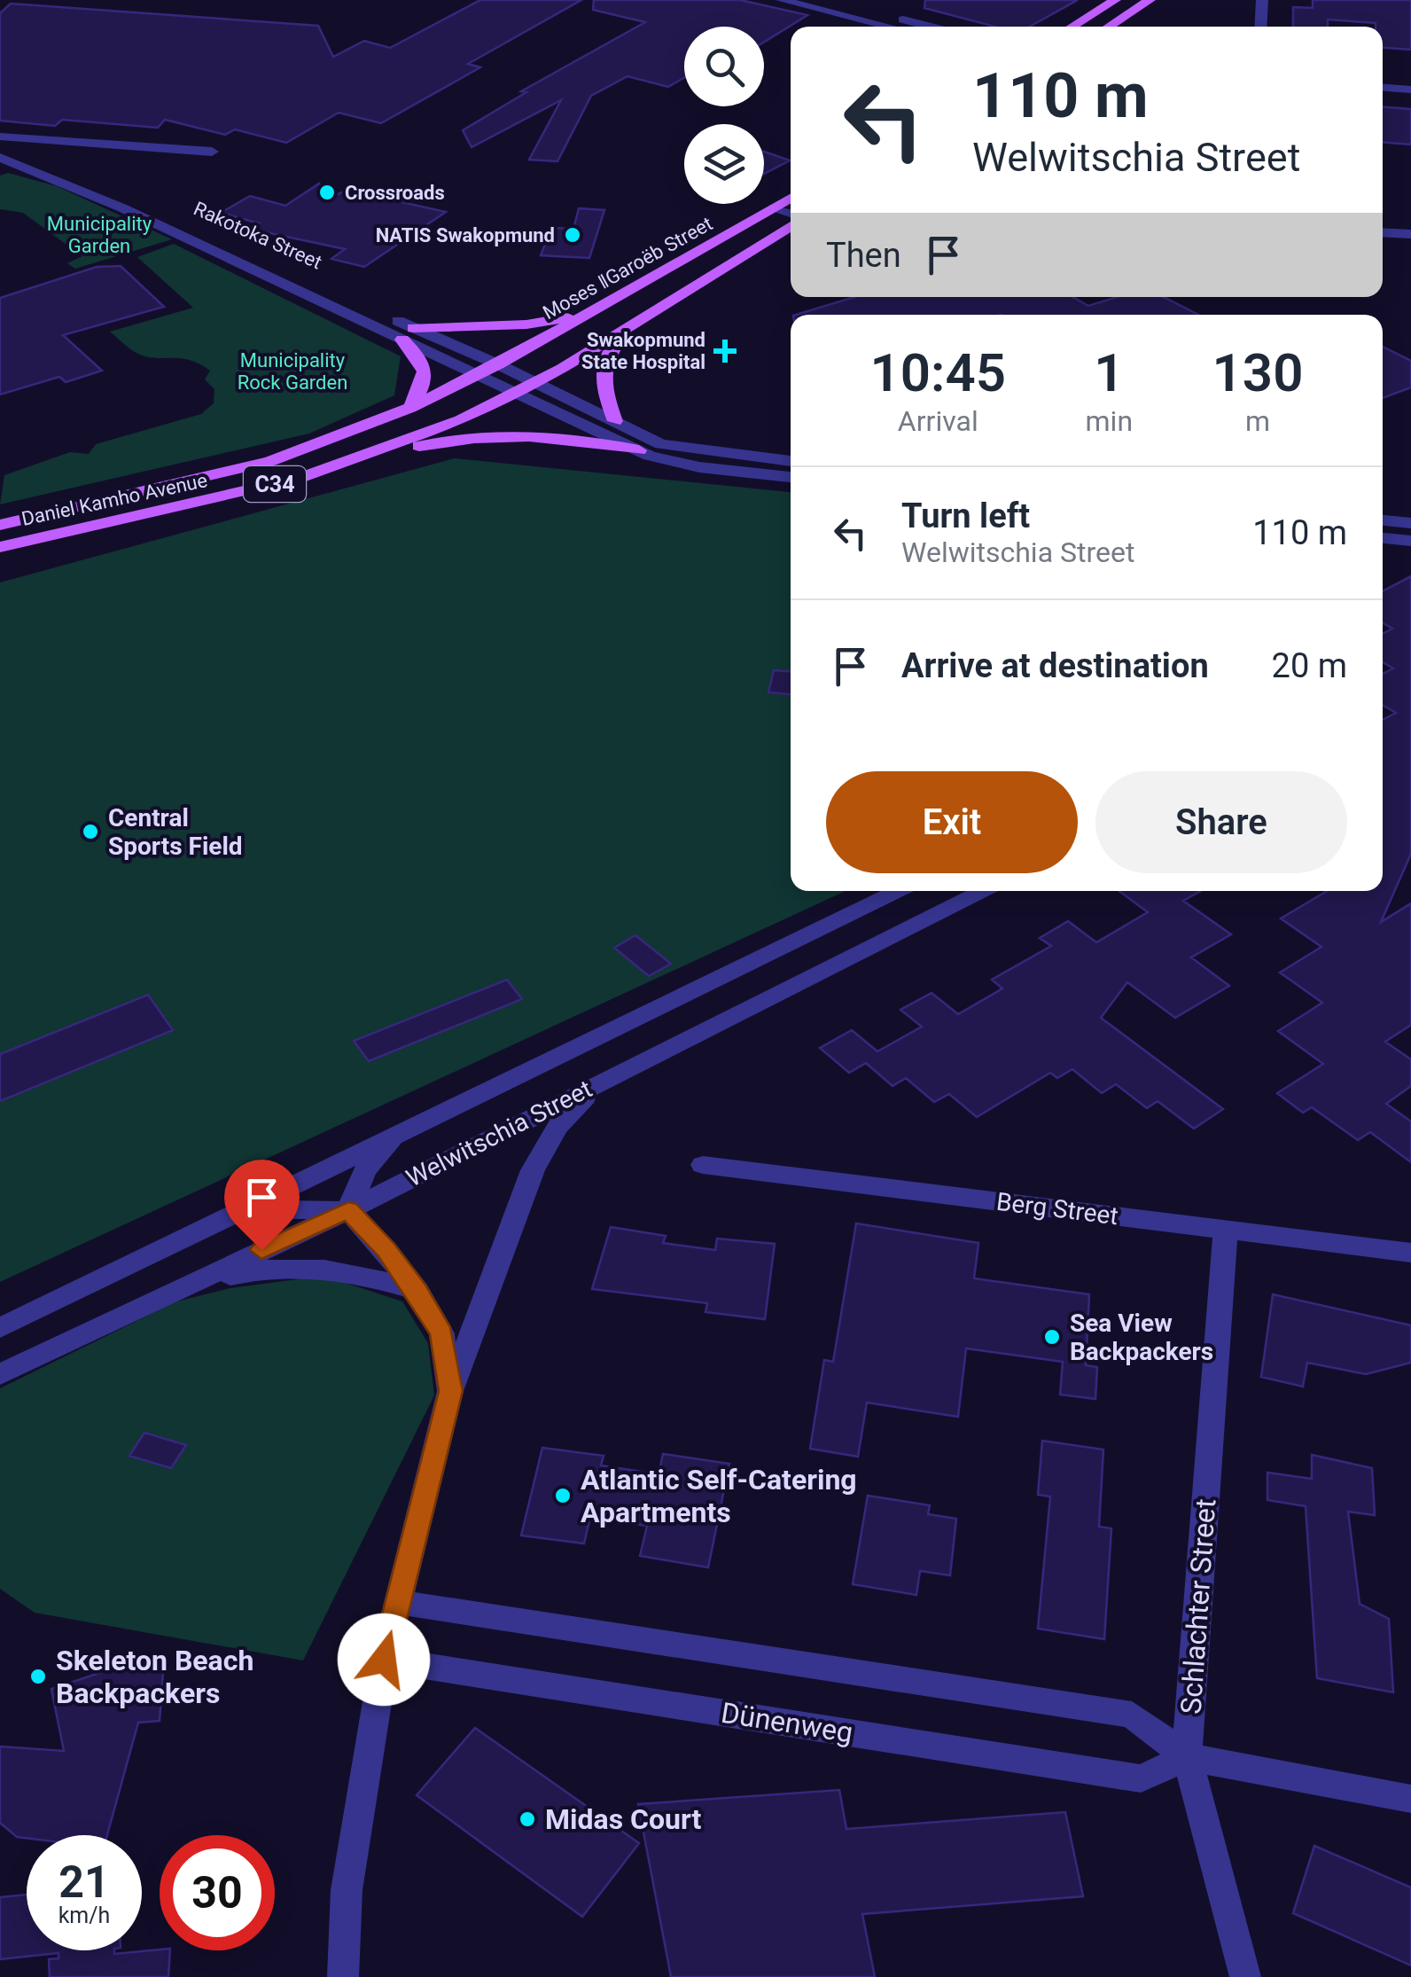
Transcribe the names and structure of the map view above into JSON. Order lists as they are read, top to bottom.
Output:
{
  "streets": {
    "main road": ["Moses ǁGaroëb Street", "C34", "Daniel Kamho Avenue"],
    "street": [
      "Rakotoka Street",
      "Welwitschia Street",
      "Berg Street",
      "Schlachter Street",
      "Dünenweg"
    ]
  },
  "crossings": [
    ["Rakotoka Street", "Moses ǁGaroëb Street"],
    ["Rakotoka Street", "Daniel Kamho Avenue"],
    ["Moses ǁGaroëb Street", "Daniel Kamho Avenue"],
    ["Berg Street", "Schlachter Street"],
    ["Schlachter Street", "Dünenweg"]
  ],
  "parks": ["Municipality Garden", "Municipality Rock Garden"],
  "places": {
    "other": [
      "Crossroads",
      "NATIS Swakopmund",
      "Central Sports Field",
      "Sea View Backpackers",
      "Atlantic Self-Catering Apartments",
      "Skeleton Beach Backpackers",
      "Midas Court"
    ],
    "health": ["Swakopmund State Hospital"]
  },
  "page": {
    "turn": ["110 m", "Welwitschia Street"],
    "then": "Then",
    "eta": [
      "10:45",
      "Arrival",
      "1",
      "min",
      "130",
      "m"
    ],
    "list": [
      {
        "name": "Turn left",
        "note": "Welwitschia Street",
        "value": "110 m"
      },
      {
        "name": "Arrive at destination",
        "value": "20 m"
      }
    ],
    "buttons": ["Exit", "Share"],
    "speed": "21 km/h",
    "limit": "30"
  }
}
